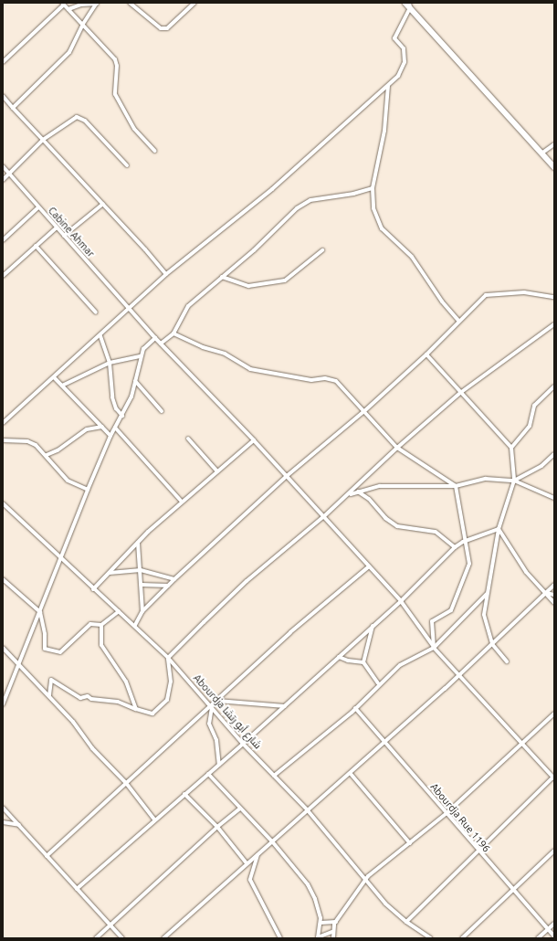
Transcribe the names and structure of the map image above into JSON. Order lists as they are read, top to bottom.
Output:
{
  "streets": {
    "street": ["Cabine Ahmar", "Abourdja شارع أبو رتشا", "Abourdja Rue 1196"]
  }
}
